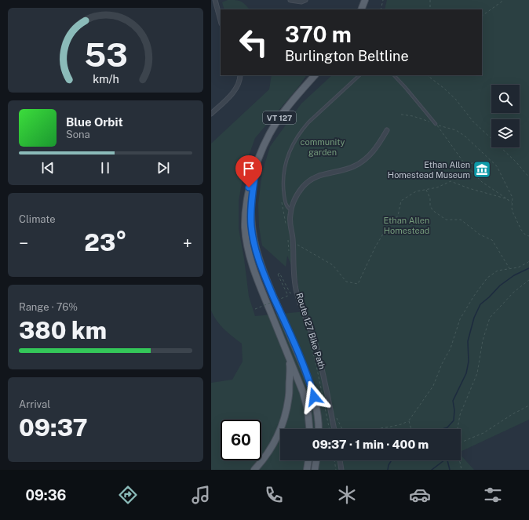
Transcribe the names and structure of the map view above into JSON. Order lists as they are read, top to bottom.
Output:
{
  "streets": {
    "main road": ["VT 127"],
    "path": ["Route 127 Bike Path"]
  },
  "parks": ["community garden", "Ethan Allen Homestead"],
  "places": {
    "museum": ["Ethan Allen Homestead Museum"]
  },
  "page": {
    "turn": ["370 m", "Burlington Beltline"],
    "song": ["Blue Orbit", "Sona"],
    "tile": [
      "Climate",
      ["Range · 76%", "380 km"],
      ["Arrival", "09:37"]
    ],
    "heat": ["−", "23°", "+"],
    "limit": "60",
    "trip": "09:37 · 1 min · 400 m",
    "tabs": "09:36",
    "gauge": ["53", "km/h"]
  }
}
